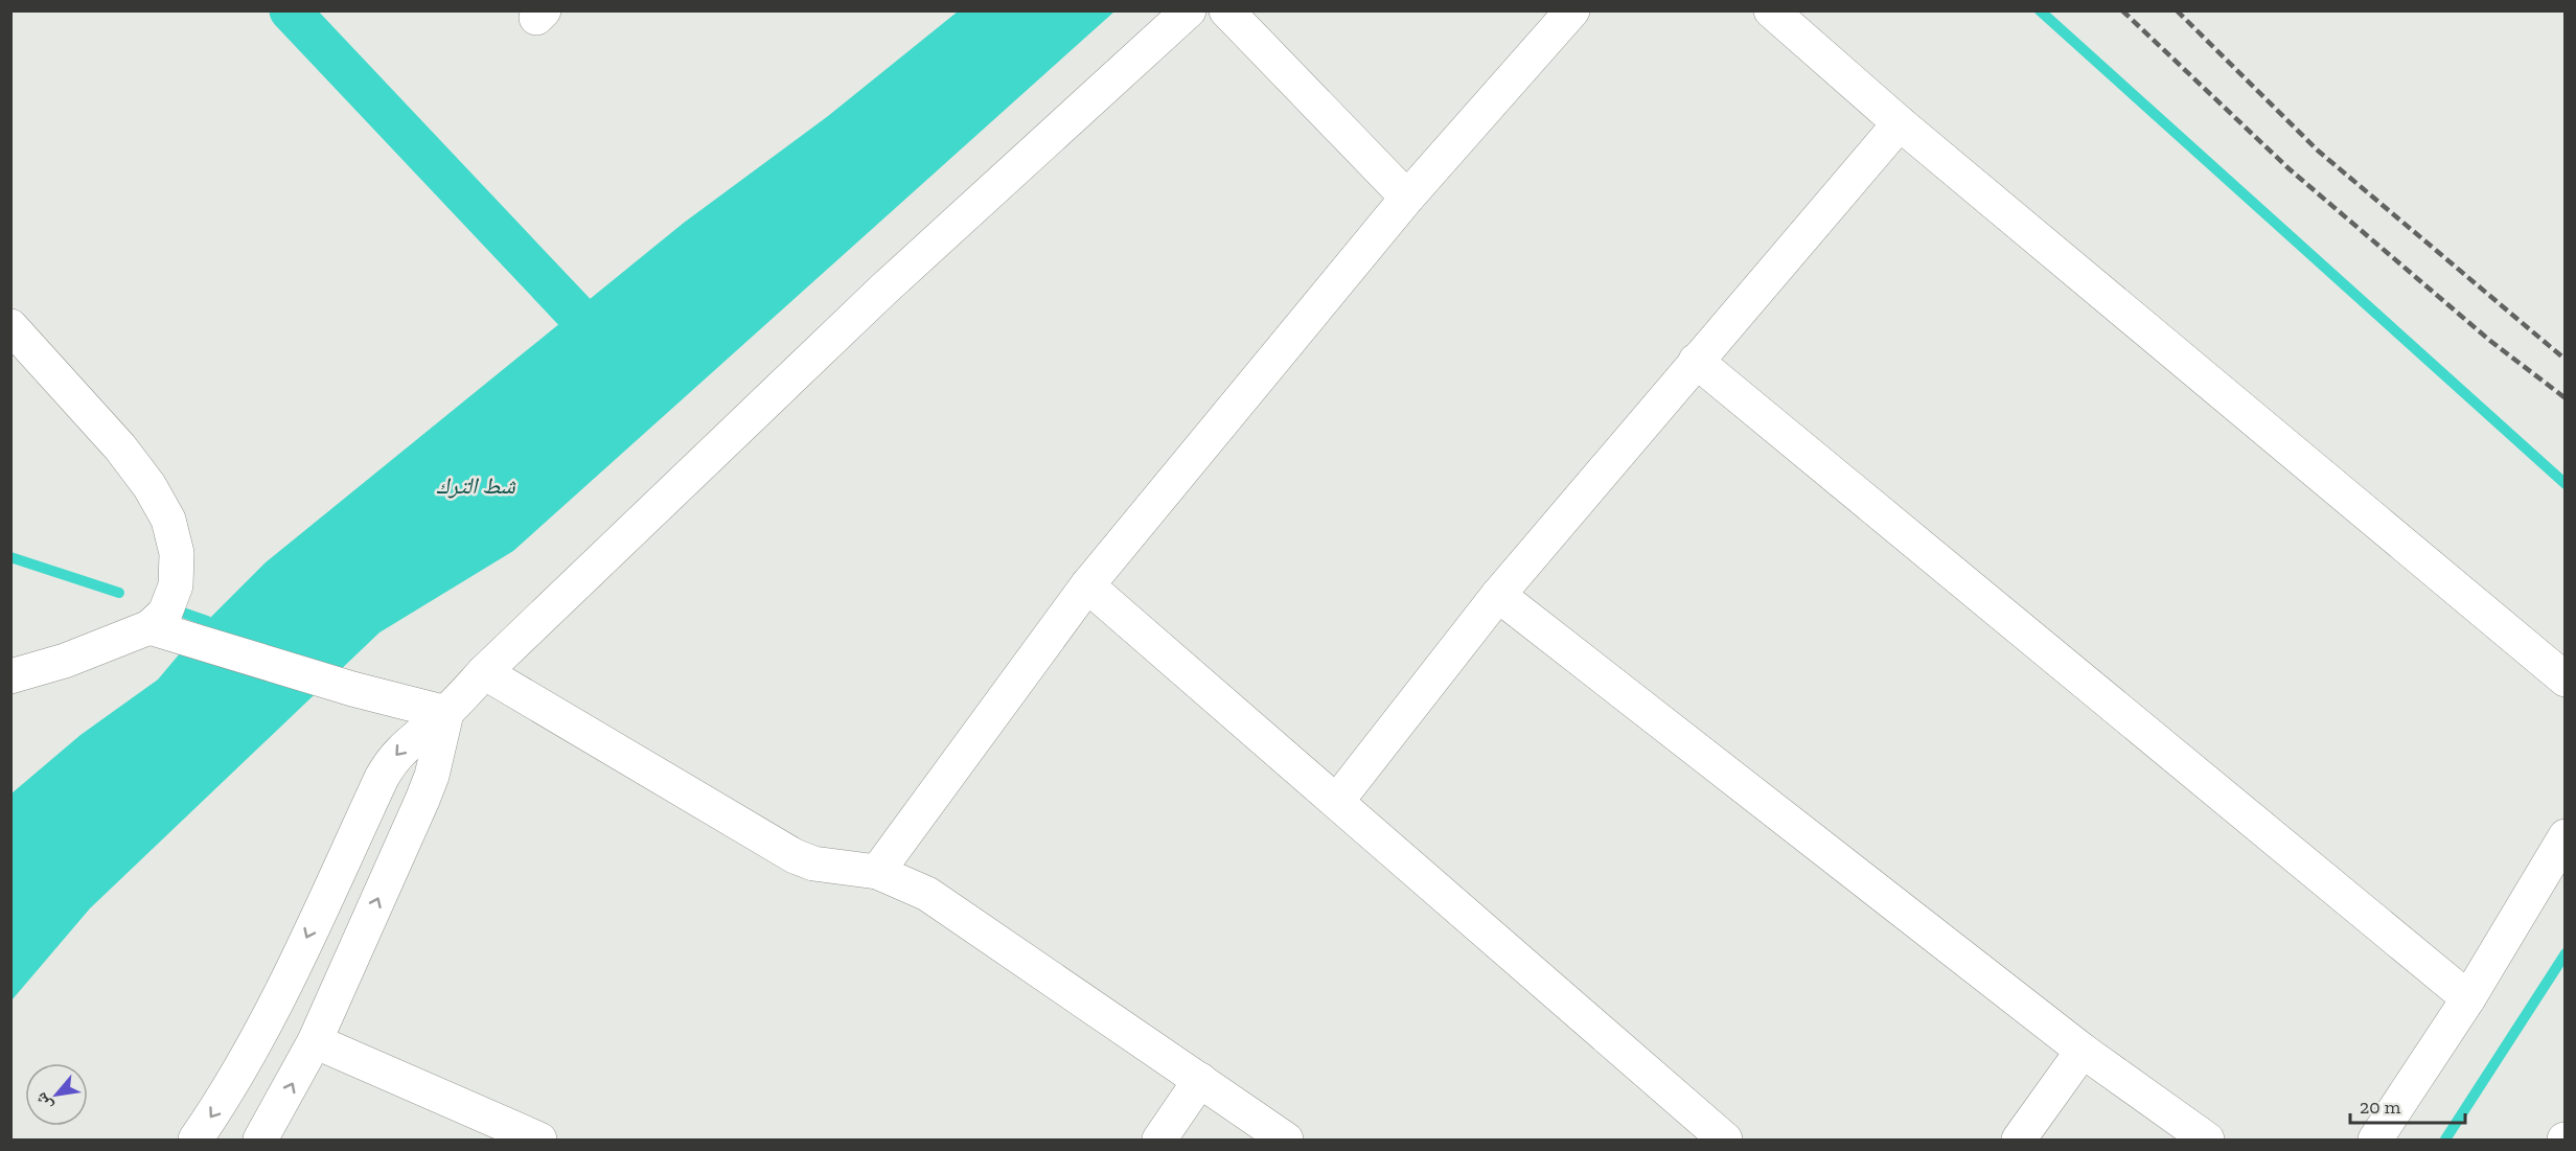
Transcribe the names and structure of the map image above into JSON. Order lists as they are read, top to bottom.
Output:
{
  "water": ["شط الترك"],
  "scale_bar": "20 m",
  "north": "bottom left"
}
